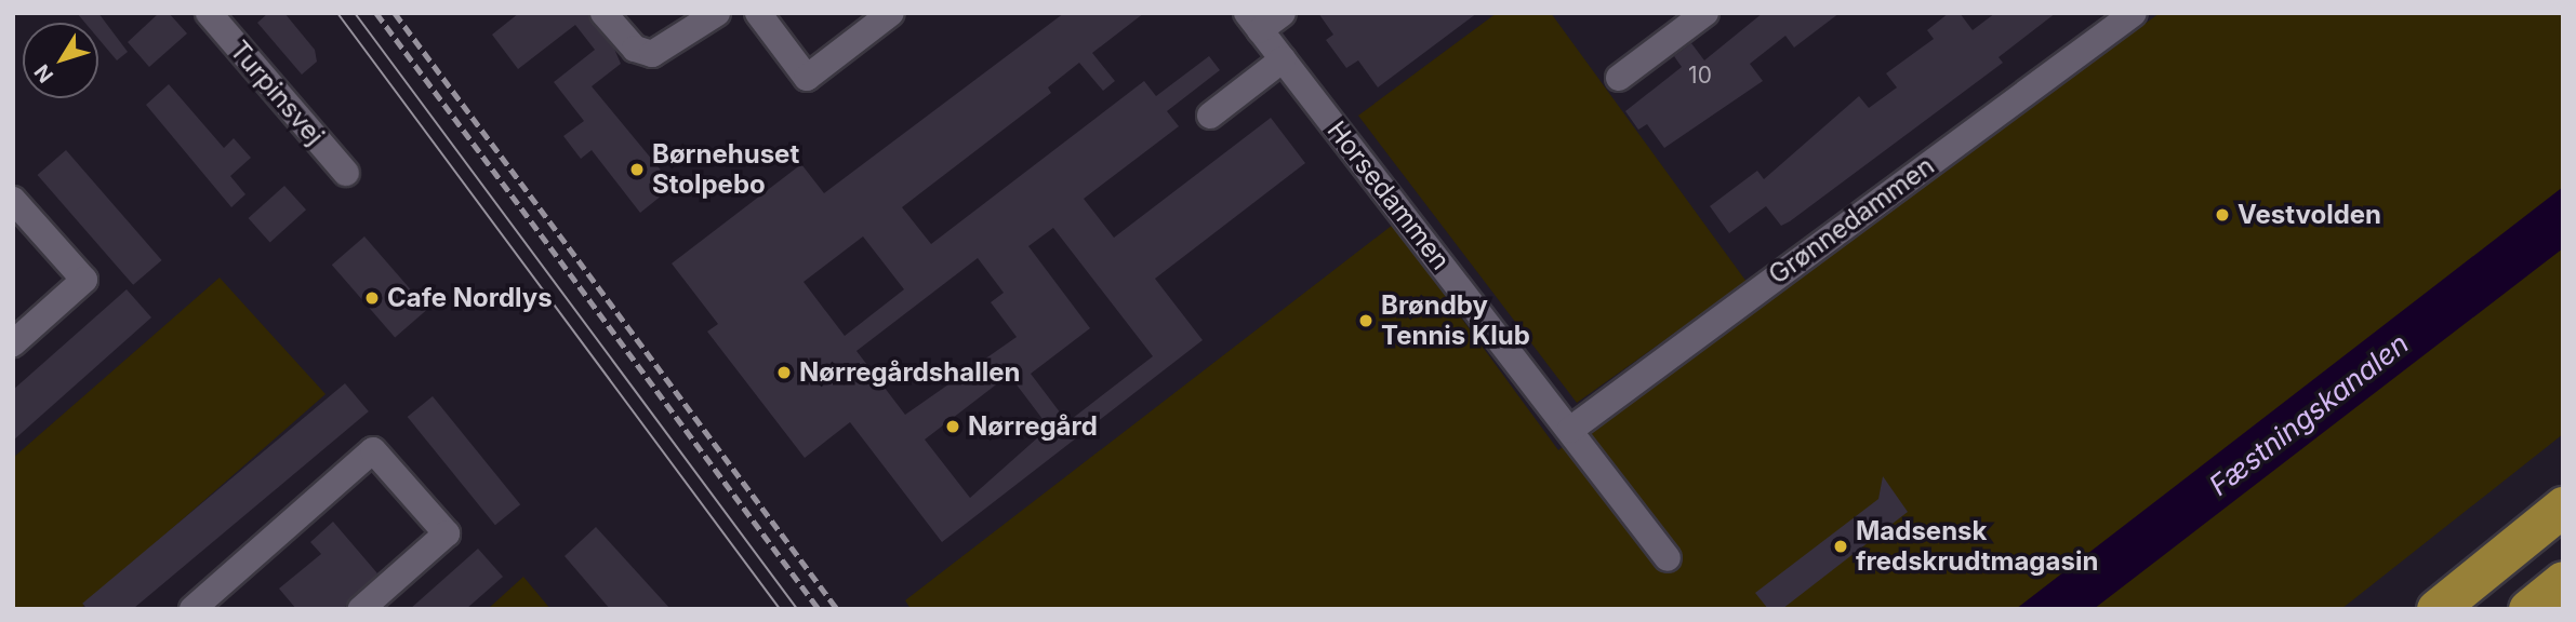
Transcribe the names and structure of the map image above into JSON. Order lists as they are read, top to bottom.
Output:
{
  "streets": {
    "street": ["Turpinsvej", "Horsedammen", "Grønnedammen"]
  },
  "crossings": [
    ["Horsedammen", "Grønnedammen"]
  ],
  "water": ["Fæstningskanalen"],
  "places": [
    "Børnehuset Stolpebo",
    "Vestvolden",
    "Cafe Nordlys",
    "Brøndby Tennis Klub",
    "Nørregårdshallen",
    "Nørregård",
    "Madsensk fredskrudtmagasin"
  ],
  "house_numbers": ["10"],
  "north": "bottom left"
}
